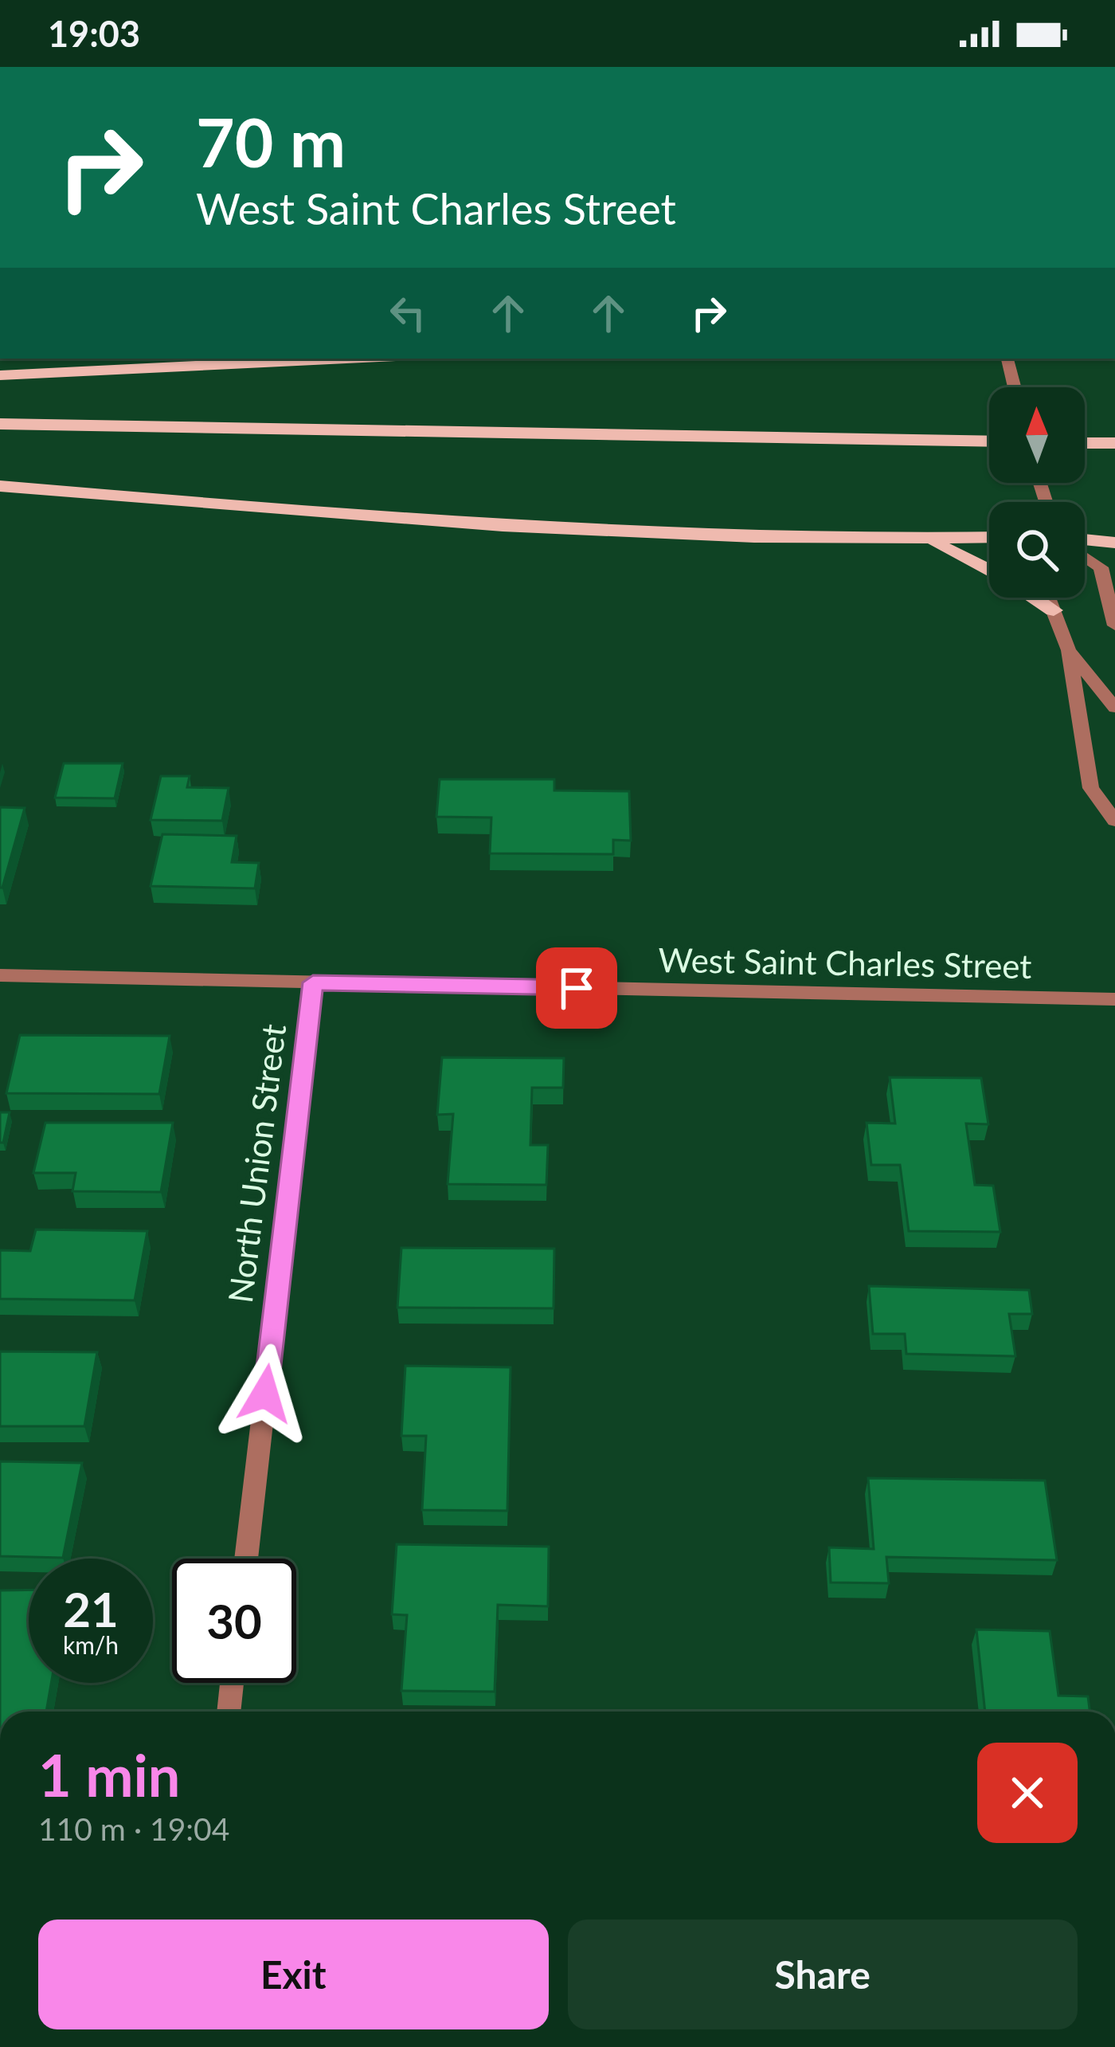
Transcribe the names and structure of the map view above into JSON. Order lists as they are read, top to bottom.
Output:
{
  "streets": {
    "street": ["West Saint Charles Street", "North Union Street"]
  },
  "crossings": [
    ["West Saint Charles Street", "North Union Street"]
  ],
  "north": "top",
  "page": {
    "status": "19:03",
    "turn": ["70 m", "West Saint Charles Street"],
    "speed": "21 km/h",
    "limit": "30",
    "heading": ["1 min", "110 m · 19:04"],
    "buttons": ["Exit", "Share"]
  }
}
